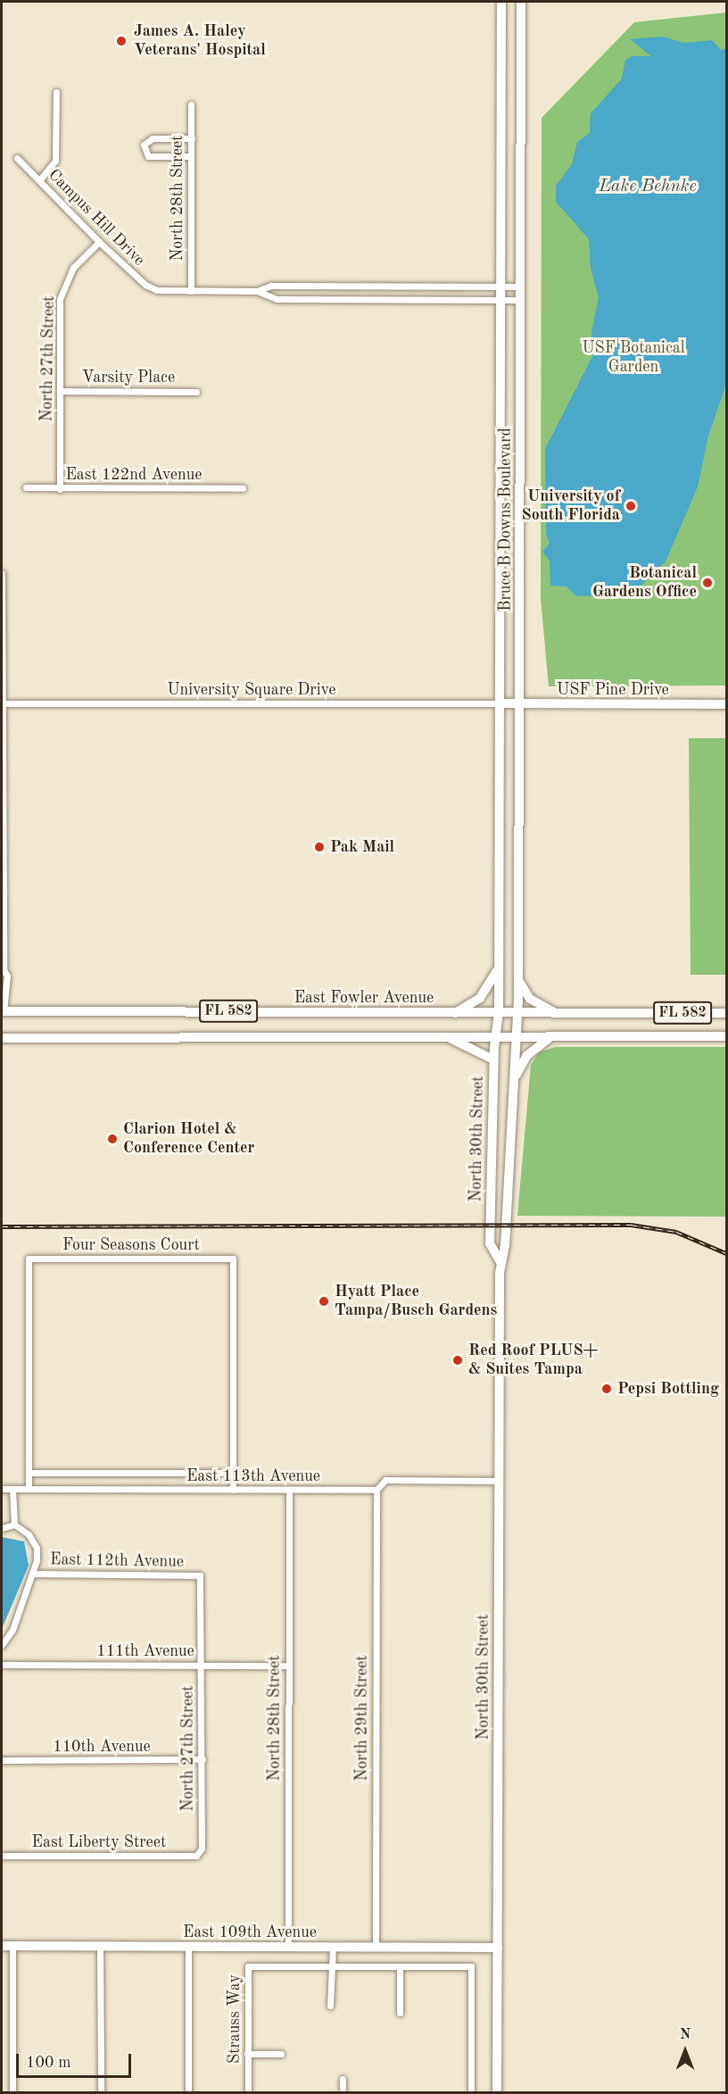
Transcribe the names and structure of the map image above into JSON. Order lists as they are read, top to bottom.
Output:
{
  "streets": {
    "main road": [
      "Bruce B Downs Boulevard",
      "USF Pine Drive",
      "East Fowler Avenue",
      "FL 582",
      "North 30th Street",
      "East 109th Avenue"
    ],
    "street": [
      "North 28th Street",
      "Campus Hill Drive",
      "North 27th Street",
      "Varsity Place",
      "East 122nd Avenue",
      "University Square Drive",
      "Four Seasons Court",
      "East 113th Avenue",
      "East 112th Avenue",
      "111th Avenue",
      "North 29th Street",
      "110th Avenue",
      "East Liberty Street",
      "Strauss Way"
    ]
  },
  "crossings": [
    ["North 28th Street", "Campus Hill Drive"],
    ["North 28th Street", "East 113th Avenue"],
    ["North 28th Street", "111th Avenue"],
    ["North 28th Street", "East 109th Avenue"],
    ["Campus Hill Drive", "North 27th Street"],
    ["Campus Hill Drive", "Bruce B Downs Boulevard"],
    ["North 27th Street", "Varsity Place"],
    ["North 27th Street", "East 122nd Avenue"],
    ["North 27th Street", "East 112th Avenue"],
    ["North 27th Street", "111th Avenue"],
    ["North 27th Street", "110th Avenue"],
    ["North 27th Street", "East Liberty Street"],
    ["Bruce B Downs Boulevard", "University Square Drive"],
    ["Bruce B Downs Boulevard", "USF Pine Drive"],
    ["Bruce B Downs Boulevard", "East Fowler Avenue"],
    ["Bruce B Downs Boulevard", "FL 582"],
    ["Bruce B Downs Boulevard", "North 30th Street"],
    ["University Square Drive", "USF Pine Drive"],
    ["East Fowler Avenue", "North 30th Street"],
    ["FL 582", "North 30th Street"],
    ["North 30th Street", "East 113th Avenue"],
    ["North 30th Street", "East 109th Avenue"],
    ["Four Seasons Court", "East 113th Avenue"],
    ["East 113th Avenue", "North 29th Street"],
    ["North 29th Street", "East 109th Avenue"]
  ],
  "water": ["Lake Behnke"],
  "parks": ["USF Botanical Garden"],
  "places": [
    "James A. Haley Veterans' Hospital",
    "University of South Florida",
    "Botanical Gardens Office",
    "Pak Mail",
    "Clarion Hotel & Conference Center",
    "Hyatt Place Tampa/Busch Gardens",
    "Red Roof PLUS+ & Suites Tampa",
    "Pepsi Bottling"
  ],
  "scale_bar": "100 m",
  "north": "top"
}
